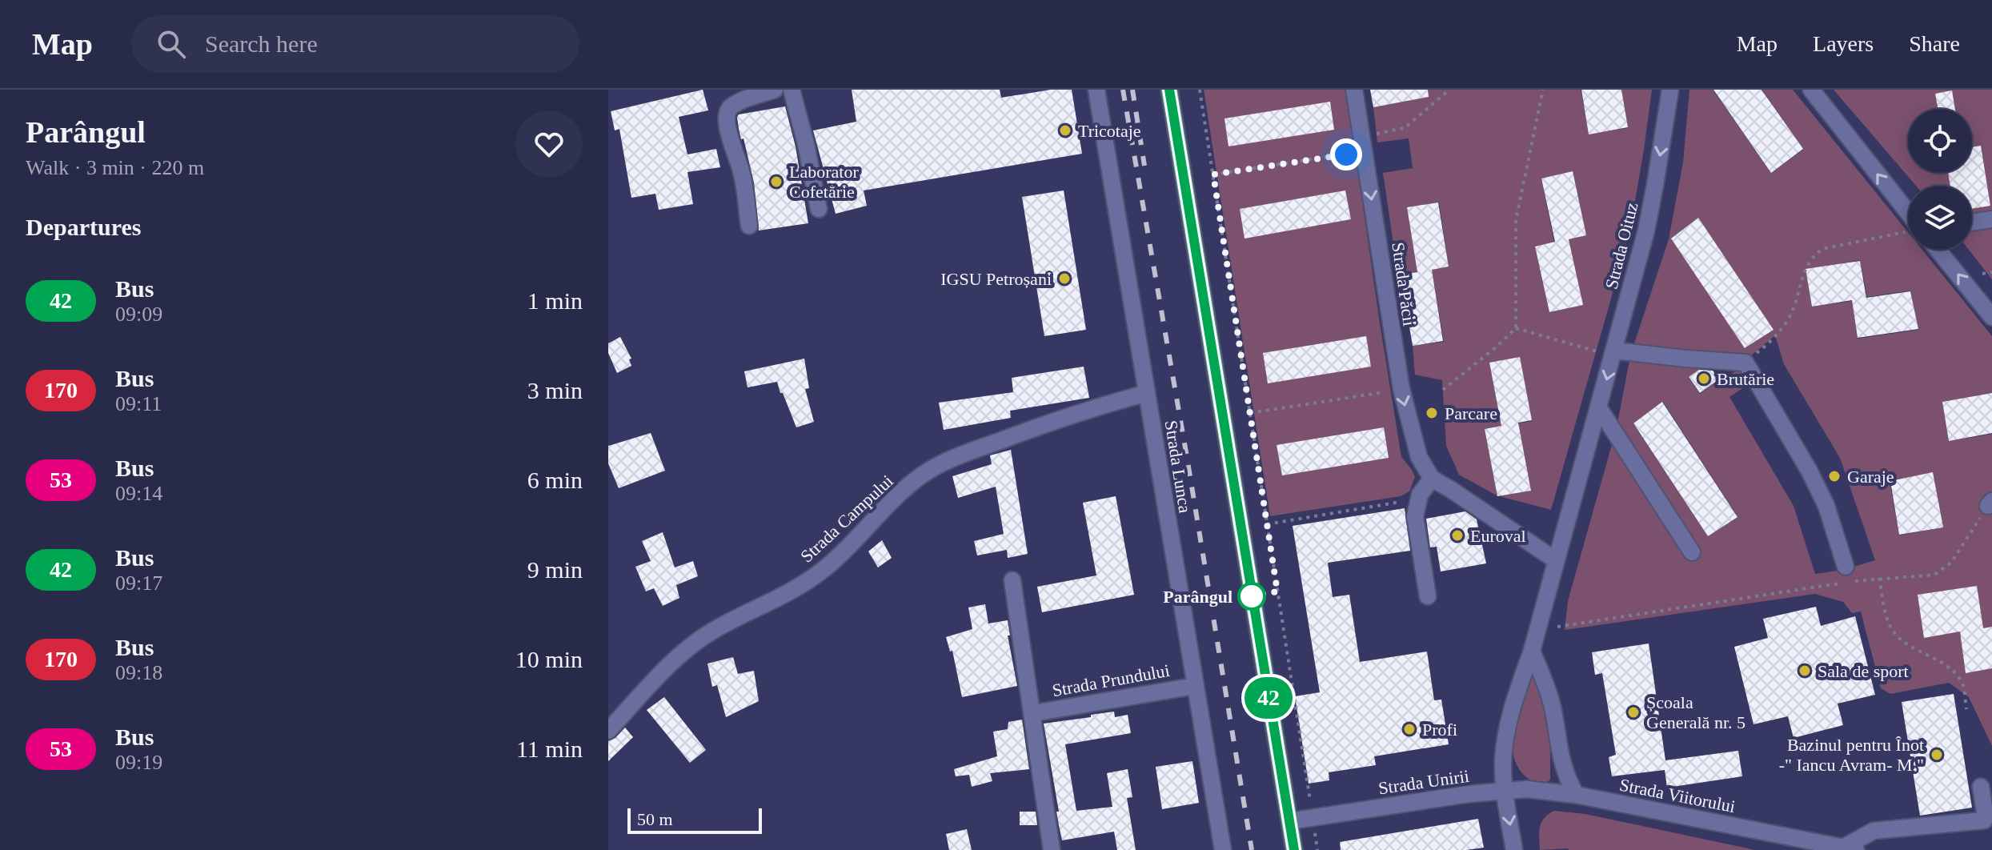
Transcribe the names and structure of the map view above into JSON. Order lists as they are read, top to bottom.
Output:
{
  "streets": {
    "street": [
      "Strada Oituz",
      "Strada Păcii",
      "Strada Lunca",
      "Strada Campului",
      "Strada Prundului",
      "Strada Unirii",
      "Strada Viitorului"
    ]
  },
  "crossings": [
    ["Strada Oituz", "Strada Unirii"],
    ["Strada Oituz", "Strada Viitorului"],
    ["Strada Lunca", "Strada Campului"],
    ["Strada Lunca", "Strada Prundului"],
    ["Strada Unirii", "Strada Viitorului"]
  ],
  "one_way": ["Strada Oituz", "Strada Păcii"],
  "places": [
    "Tricotaje",
    "Laborator Cofetărie",
    "IGSU Petroșani",
    "Brutărie",
    "Parcare",
    "Garaje",
    "Euroval",
    "Parângul",
    "Sala de sport",
    "Școala Generală nr. 5",
    "Profi",
    "Bazinul pentru Înot -\" Iancu Avram- M.\""
  ],
  "lines": ["bus line 42"],
  "scale_bar": "50 m",
  "page": {
    "header": "Map",
    "search": "Search here",
    "nav": ["Map", "Layers", "Share"],
    "heading": [
      ["Parângul", "Walk · 3 min · 220 m"],
      "Departures"
    ],
    "on_map": "42",
    "list": [
      {
        "mark": "42",
        "name": "Bus",
        "note": "09:09",
        "value": "1 min"
      },
      {
        "mark": "170",
        "name": "Bus",
        "note": "09:11",
        "value": "3 min"
      },
      {
        "mark": "53",
        "name": "Bus",
        "note": "09:14",
        "value": "6 min"
      },
      {
        "mark": "42",
        "name": "Bus",
        "note": "09:17",
        "value": "9 min"
      },
      {
        "mark": "170",
        "name": "Bus",
        "note": "09:18",
        "value": "10 min"
      },
      {
        "mark": "53",
        "name": "Bus",
        "note": "09:19",
        "value": "11 min"
      }
    ],
    "scale": "50 m"
  }
}
